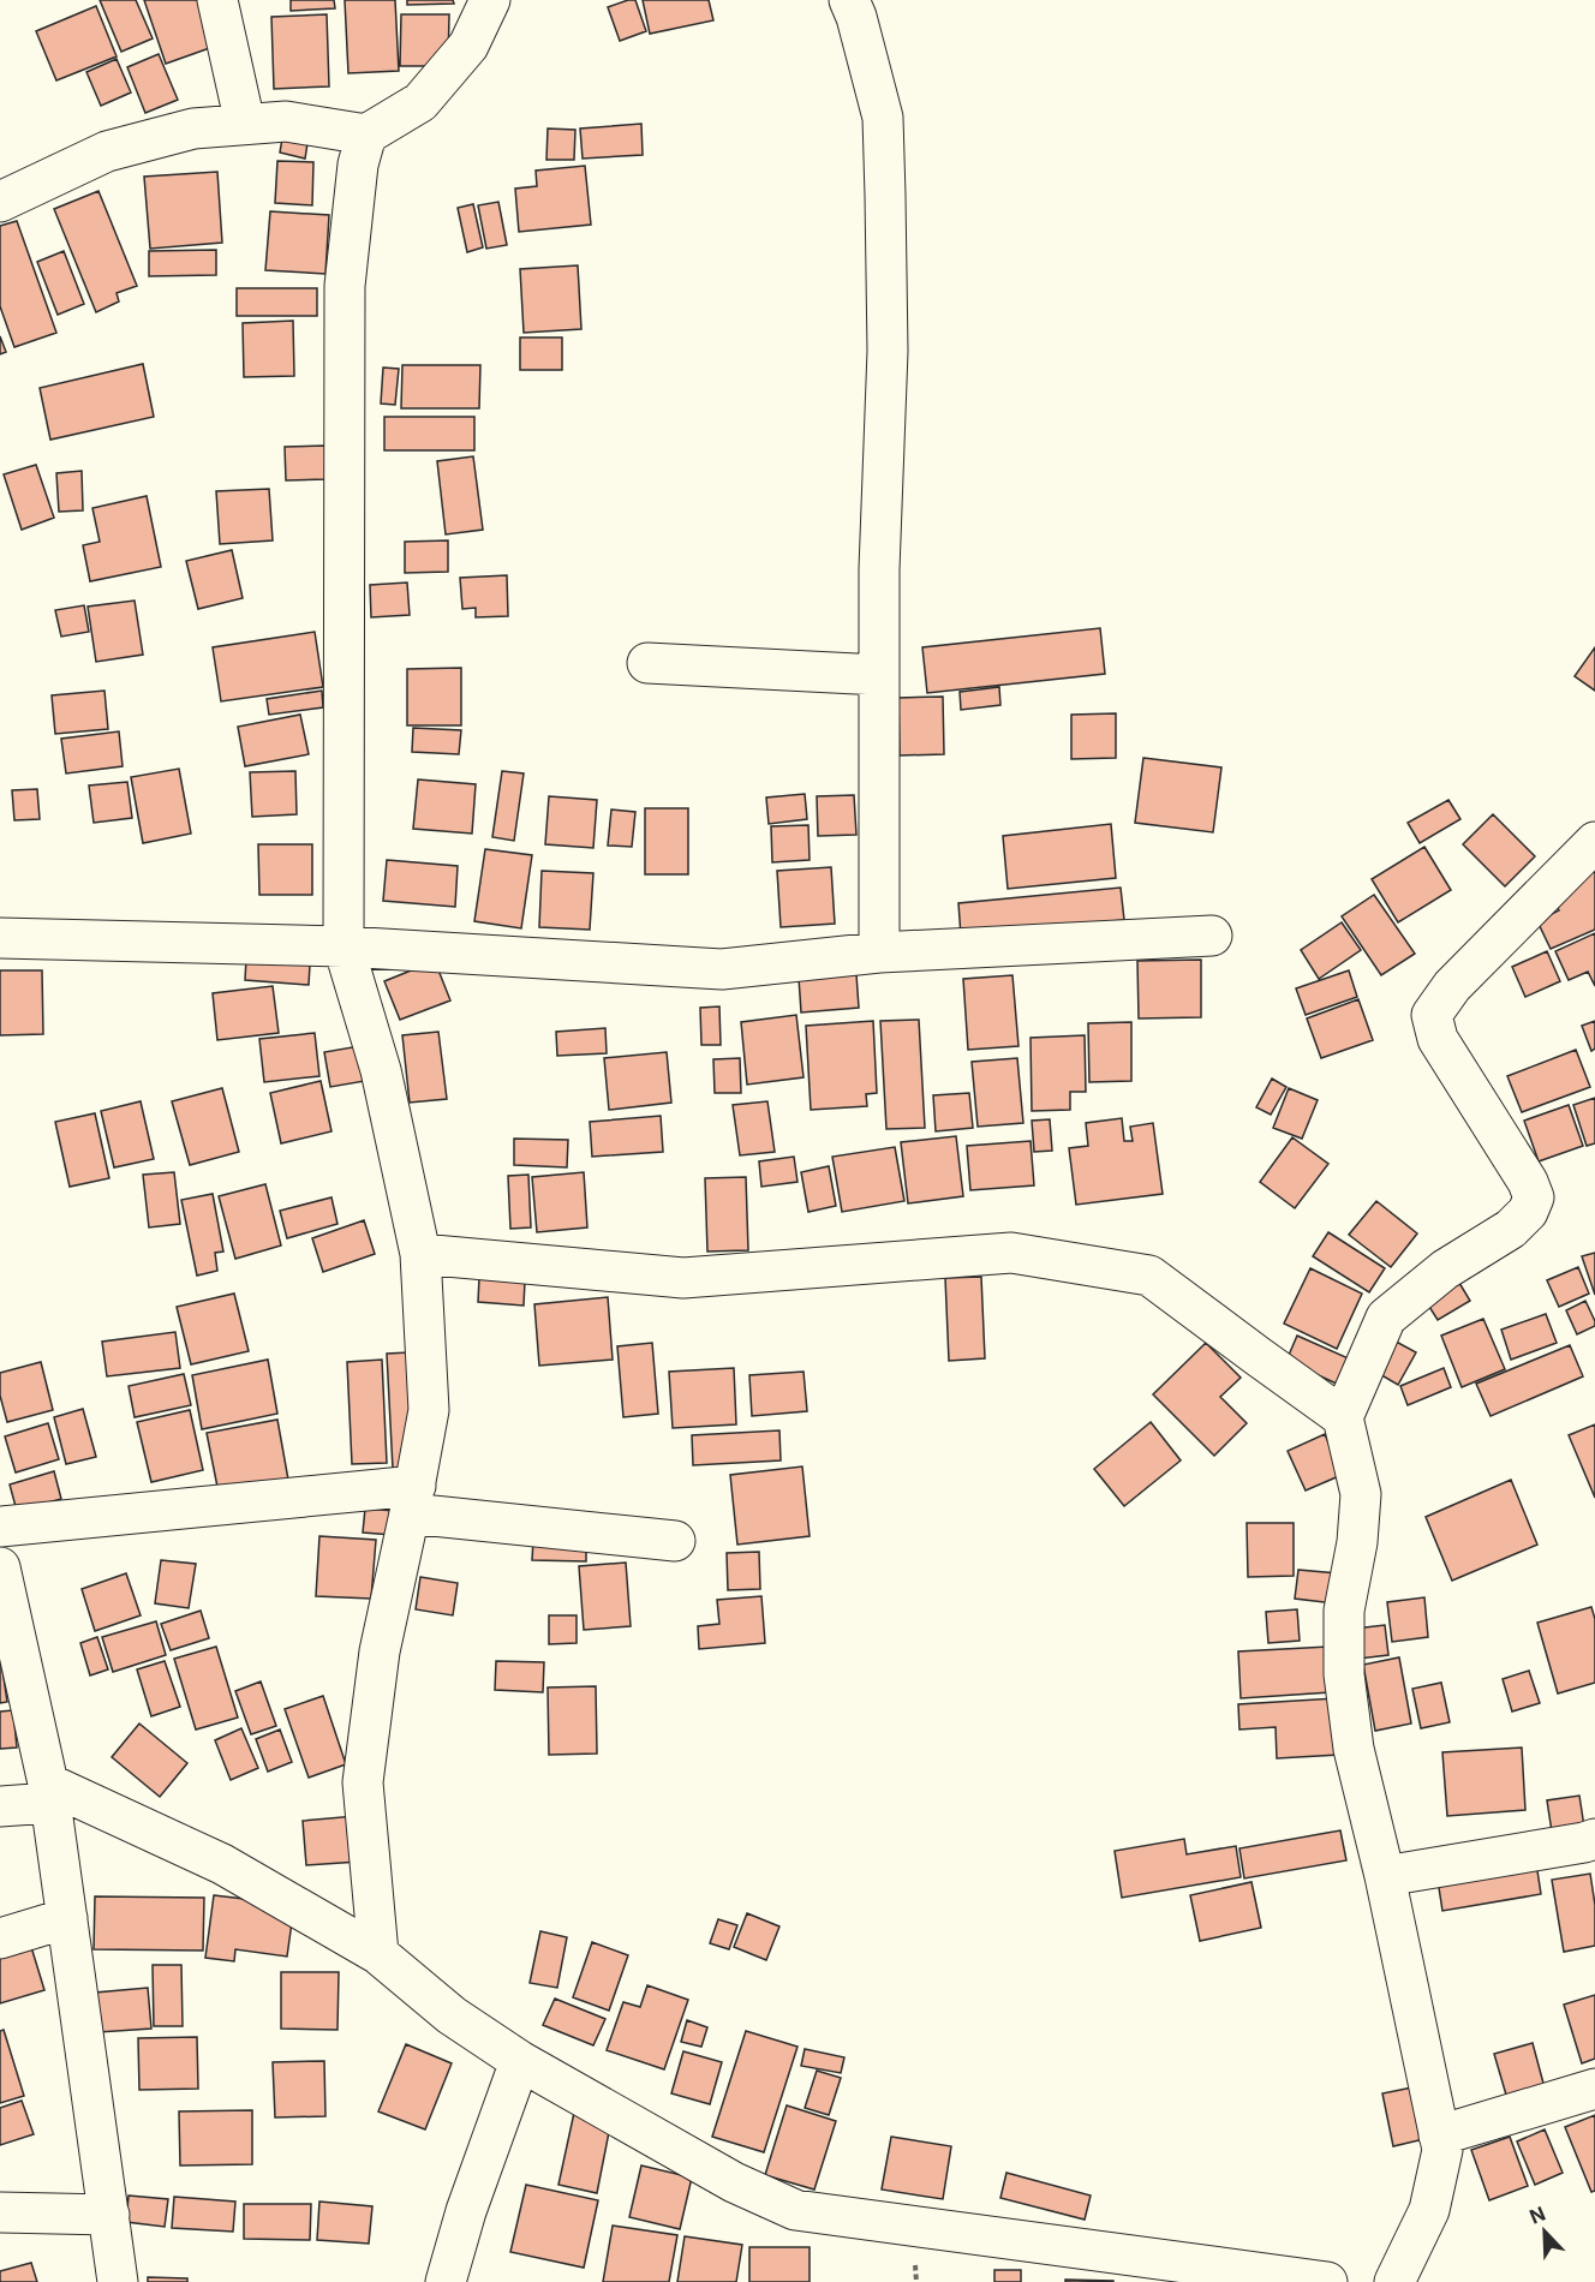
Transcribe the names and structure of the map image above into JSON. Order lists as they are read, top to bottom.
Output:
{
  "north": "top left"
}
